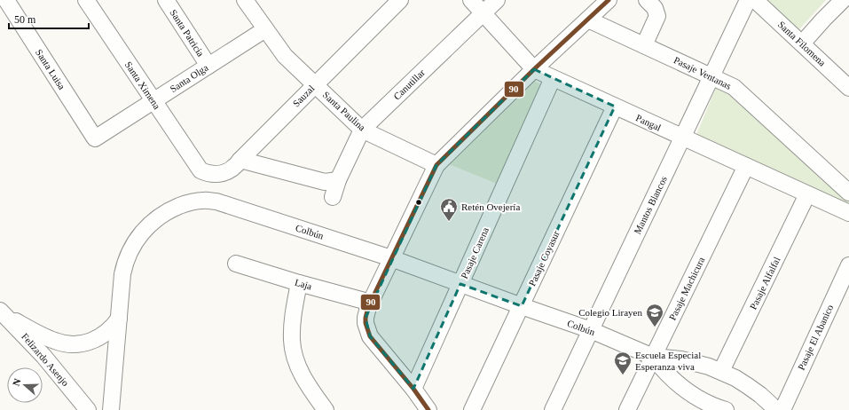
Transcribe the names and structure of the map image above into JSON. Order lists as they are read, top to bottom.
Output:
{
  "streets": {
    "street": [
      "Santa Patricia",
      "Santa Filomena",
      "Santa Luisa",
      "Pasaje Ventanas",
      "Santa Olga",
      "Canutillar",
      "Santa Ximena",
      "Sauzal",
      "Santa Paulina",
      "Pangal",
      "Mantos Blancos",
      "Colbún",
      "Pasaje Carena",
      "Pasaje Coyasur",
      "Pasaje Alfalfal",
      "Laja",
      "Pasaje Machicura",
      "Pasaje El Abanico",
      "Felizardo Asenjo"
    ]
  },
  "crossings": [
    ["Santa Patricia", "Santa Olga"],
    ["Santa Luisa", "Santa Olga"],
    ["Pasaje Ventanas", "Mantos Blancos"],
    ["Santa Olga", "Santa Ximena"],
    ["Santa Olga", "Santa Paulina"],
    ["Canutillar", "Santa Paulina"],
    ["Canutillar", "Pangal"],
    ["Santa Ximena", "Sauzal"],
    ["Sauzal", "Santa Paulina"],
    ["Pangal", "Mantos Blancos"],
    ["Pangal", "Pasaje Carena"],
    ["Pangal", "Pasaje Coyasur"],
    ["Pangal", "Pasaje Alfalfal"],
    ["Pangal", "Pasaje Machicura"],
    ["Mantos Blancos", "Colbún"],
    ["Colbún", "Pasaje Carena"],
    ["Colbún", "Pasaje Coyasur"],
    ["Colbún", "Pasaje Alfalfal"],
    ["Colbún", "Pasaje Machicura"]
  ],
  "places": {
    "public building": ["Retén Ovejería"],
    "school or university": ["Colegio Lirayen", "Escuela Especial Esperanza viva"]
  },
  "lines": ["transit line 90"],
  "scale_bar": "50 m",
  "north": "left"
}
